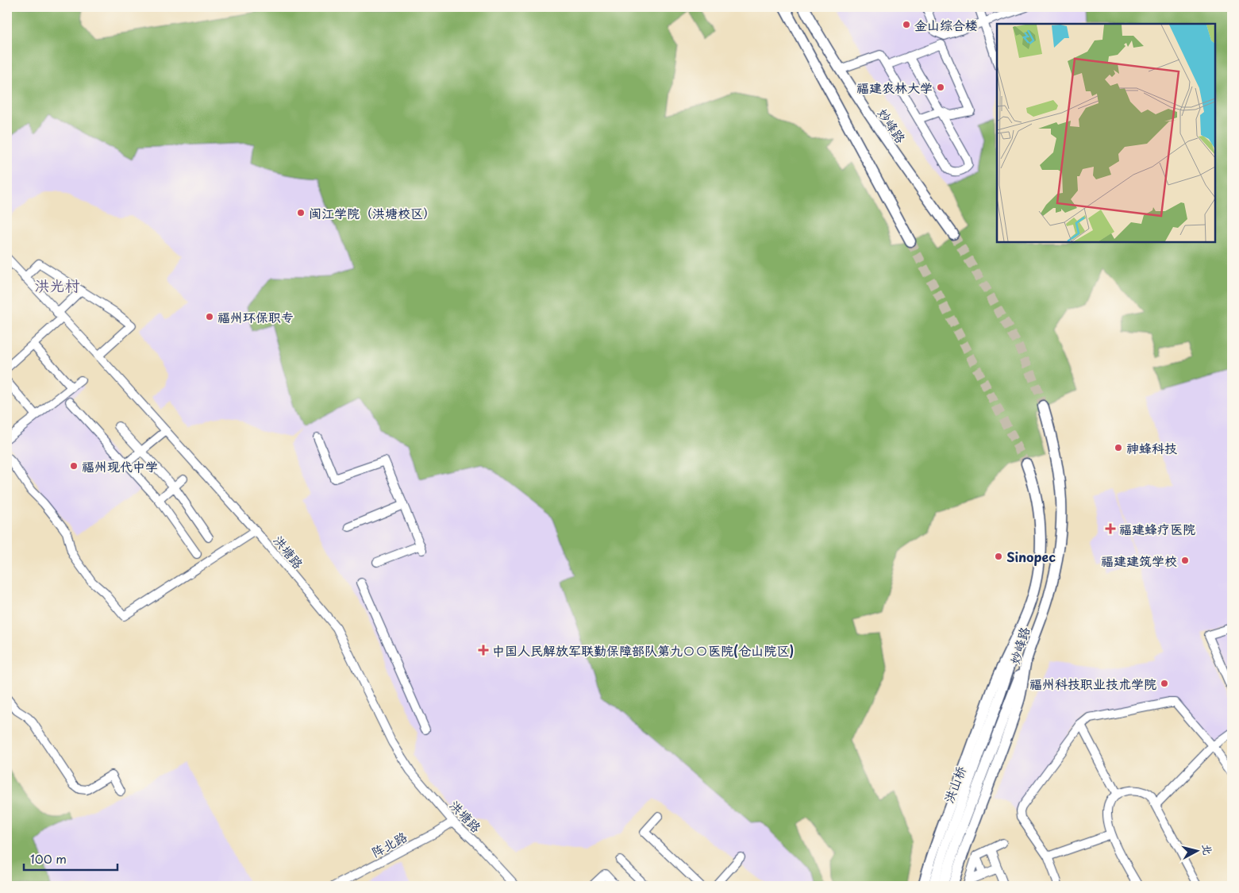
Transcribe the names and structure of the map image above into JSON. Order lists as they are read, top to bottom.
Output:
{
  "streets": {
    "main road": ["妙峰路", "洪山桥"],
    "street": ["洪塘路", "阵北路"]
  },
  "crossings": [
    ["妙峰路", "洪山桥"],
    ["洪塘路", "阵北路"]
  ],
  "districts": ["洪光村"],
  "places": {
    "other": [
      "金山综合楼",
      "福建农林大学",
      "闽江学院（洪塘校区）",
      "福州环保职专",
      "神蜂科技",
      "福州现代中学",
      "Sinopec",
      "福建建筑学校",
      "福州科技职业技术学院"
    ],
    "health": ["福建蜂疗医院", "中国人民解放军联勤保障部队第九〇〇医院(仓山院区)"]
  },
  "scale_bar": "100 m",
  "north": "right"
}
